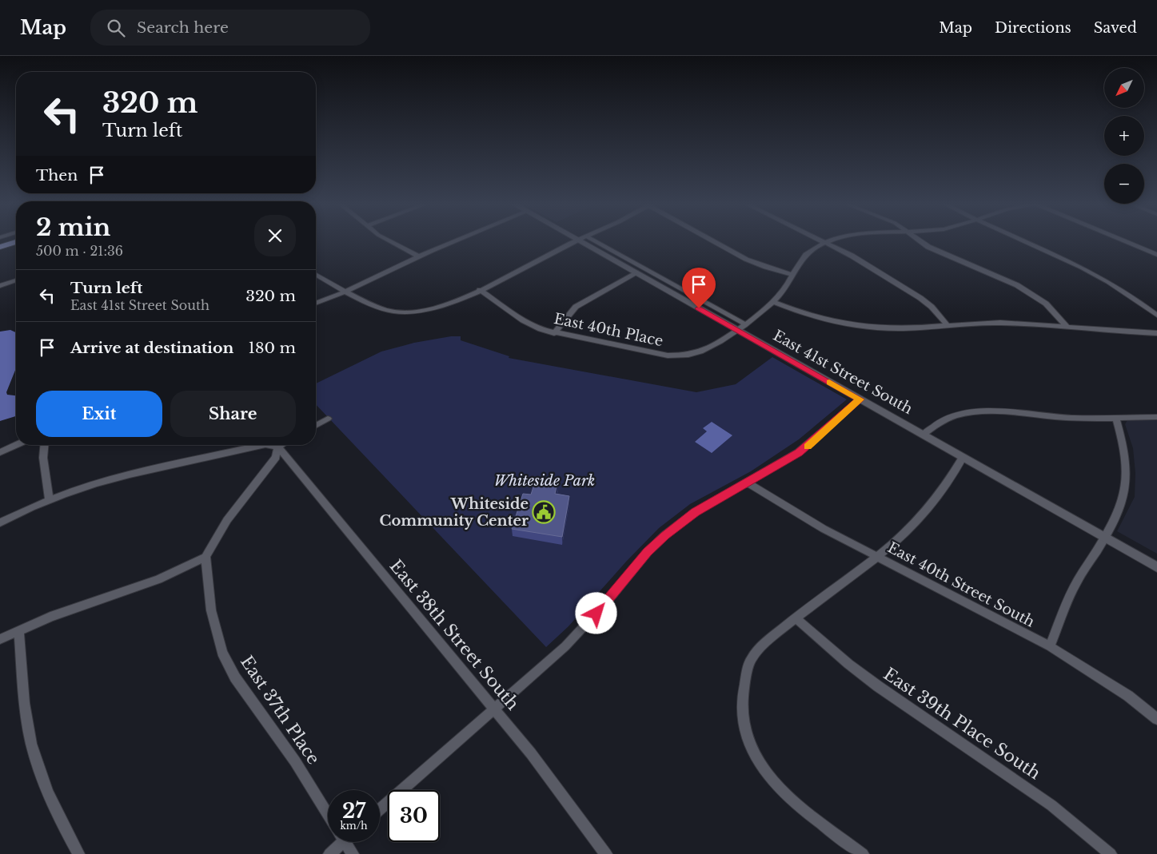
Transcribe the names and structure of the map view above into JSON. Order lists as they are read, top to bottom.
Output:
{
  "streets": {
    "main road": ["East 41st Street South"],
    "street": [
      "East 40th Place",
      "East 40th Street South",
      "East 38th Street South",
      "East 37th Place",
      "East 39th Place South"
    ]
  },
  "crossings": [
    ["East 40th Place", "East 41st Street South"]
  ],
  "parks": ["Whiteside Park"],
  "places": {
    "public building": ["Whiteside Community Center"]
  },
  "north": "bottom left",
  "page": {
    "header": "Map",
    "search": "Search here",
    "nav": ["Map", "Directions", "Saved"],
    "map_buttons": ["+", "−"],
    "turn": ["320 m", "Turn left"],
    "then": "Then",
    "heading": ["2 min", "500 m · 21:36"],
    "list": [
      {
        "name": "Turn left",
        "note": "East 41st Street South",
        "value": "320 m"
      },
      {
        "name": "Arrive at destination",
        "value": "180 m"
      }
    ],
    "buttons": ["Exit", "Share"],
    "speed": "27 km/h",
    "limit": "30"
  }
}
